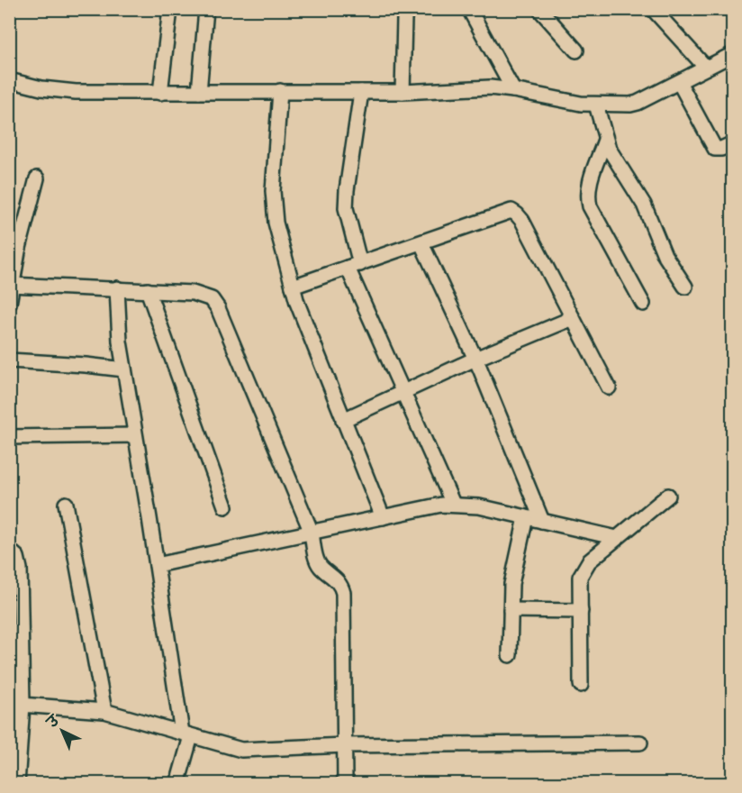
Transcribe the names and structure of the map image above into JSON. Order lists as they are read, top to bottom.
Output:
{
  "north": "top left"
}
